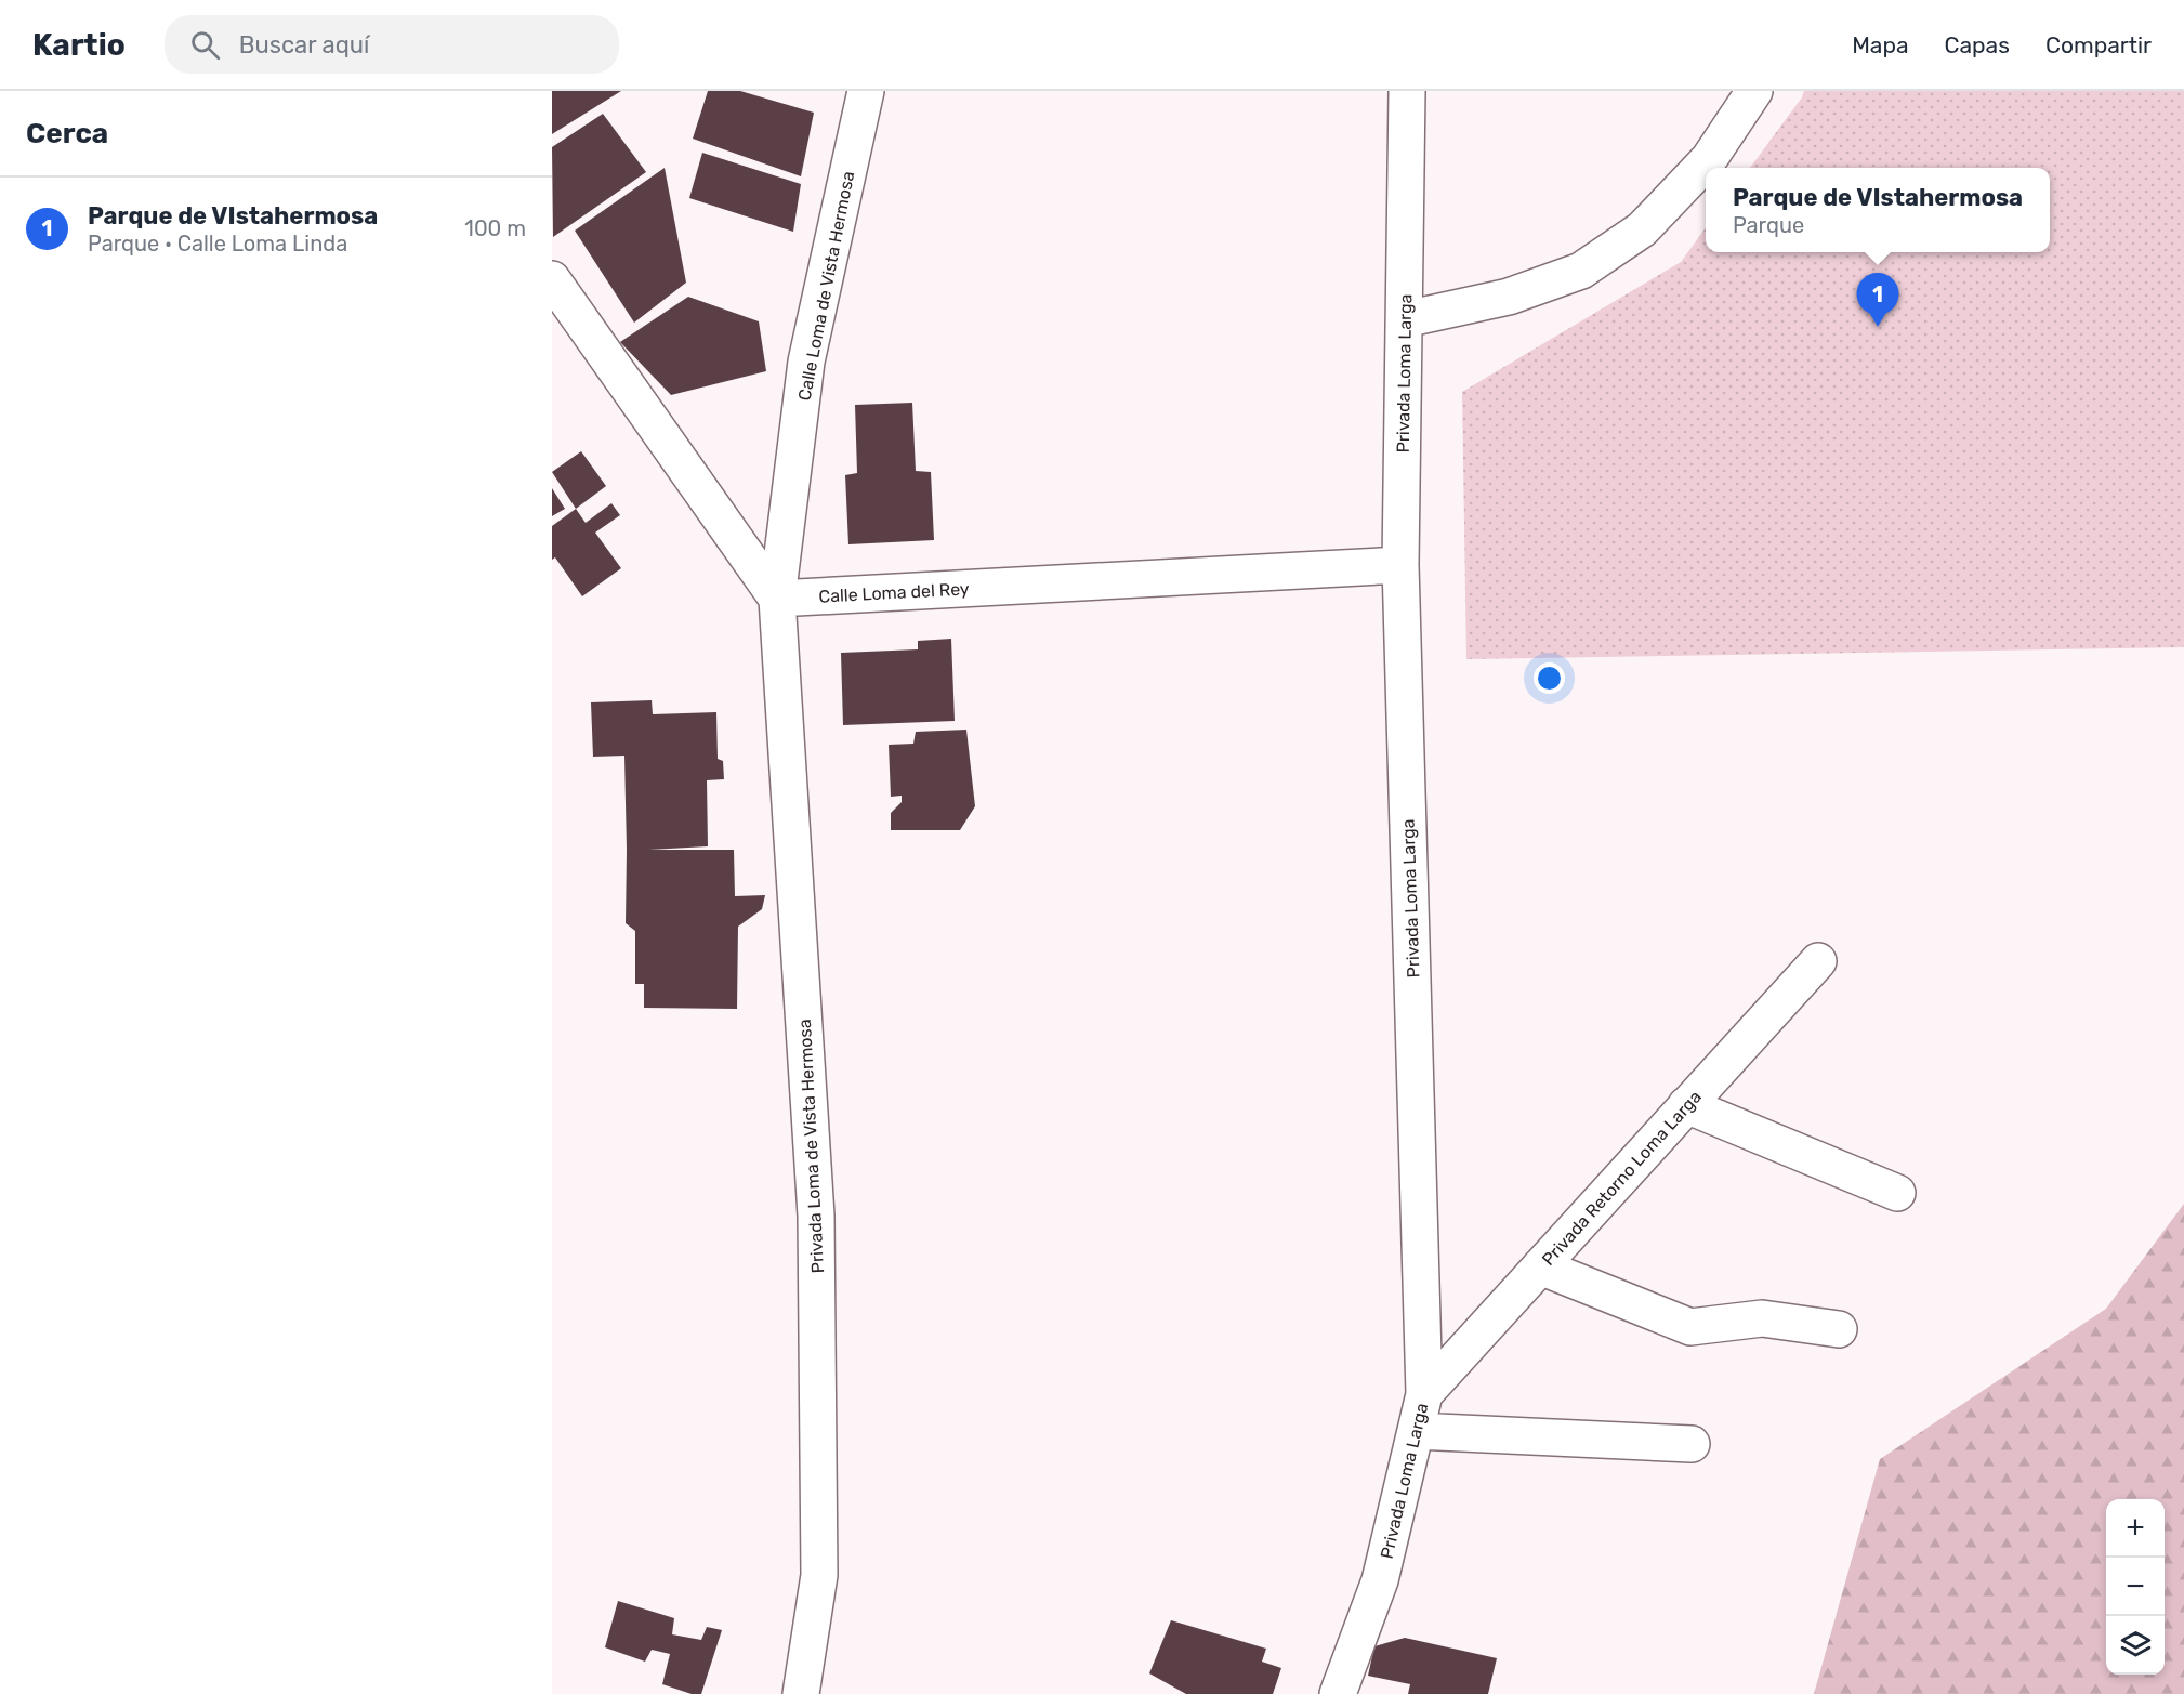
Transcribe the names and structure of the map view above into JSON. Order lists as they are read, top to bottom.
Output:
{
  "streets": {
    "street": [
      "Calle Loma de Vista Hermosa",
      "Privada Loma Larga",
      "Calle Loma del Rey",
      "Privada Loma de Vista Hermosa",
      "Privada Retorno Loma Larga"
    ]
  },
  "crossings": [
    ["Calle Loma de Vista Hermosa", "Calle Loma del Rey"],
    ["Calle Loma de Vista Hermosa", "Privada Loma de Vista Hermosa"],
    ["Privada Loma Larga", "Calle Loma del Rey"],
    ["Privada Loma Larga", "Privada Retorno Loma Larga"],
    ["Calle Loma del Rey", "Privada Loma de Vista Hermosa"]
  ],
  "page": {
    "header": "Kartio",
    "search": "Buscar aquí",
    "nav": ["Mapa", "Capas", "Compartir"],
    "heading": "Cerca",
    "popup": ["Parque de VIstahermosa", "Parque"],
    "list": [
      {
        "mark": "1",
        "name": "Parque de VIstahermosa",
        "note": "Parque · Calle Loma Linda",
        "value": "100 m"
      }
    ],
    "pins": "1",
    "map_buttons": ["+", "−"]
  }
}
